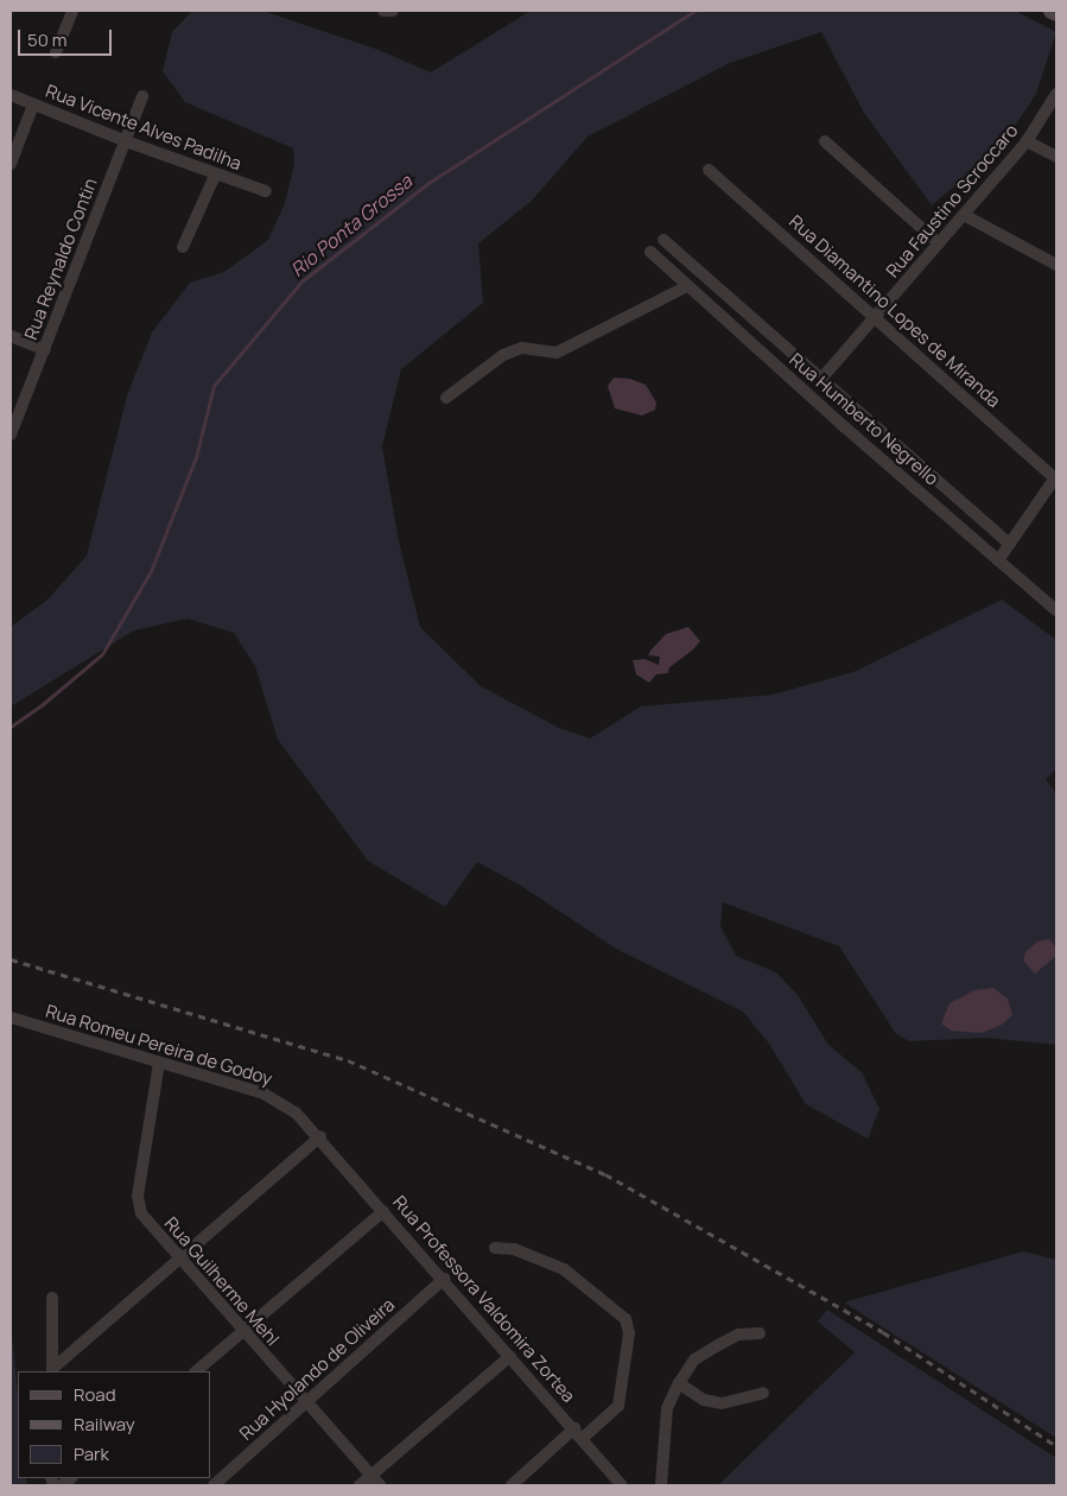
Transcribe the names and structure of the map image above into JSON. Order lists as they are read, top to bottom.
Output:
{
  "streets": {
    "street": [
      "Rua Vicente Alves Padilha",
      "Rua Faustino Scroccaro",
      "Rua Reynaldo Contin",
      "Rua Diamantino Lopes de Miranda",
      "Rua Humberto Negrello",
      "Rua Romeu Pereira de Godoy",
      "Rua Guilherme Mehl",
      "Rua Professora Valdomira Zortea",
      "Rua Hyolando de Oliveira"
    ]
  },
  "crossings": [
    ["Rua Vicente Alves Padilha", "Rua Reynaldo Contin"],
    ["Rua Faustino Scroccaro", "Rua Diamantino Lopes de Miranda"],
    ["Rua Faustino Scroccaro", "Rua Humberto Negrello"],
    ["Rua Romeu Pereira de Godoy", "Rua Guilherme Mehl"],
    ["Rua Romeu Pereira de Godoy", "Rua Professora Valdomira Zortea"],
    ["Rua Guilherme Mehl", "Rua Hyolando de Oliveira"],
    ["Rua Professora Valdomira Zortea", "Rua Hyolando de Oliveira"]
  ],
  "water": ["Rio Ponta Grossa"],
  "legend": ["Road", "Railway", "Park"],
  "scale_bar": "50 m"
}
